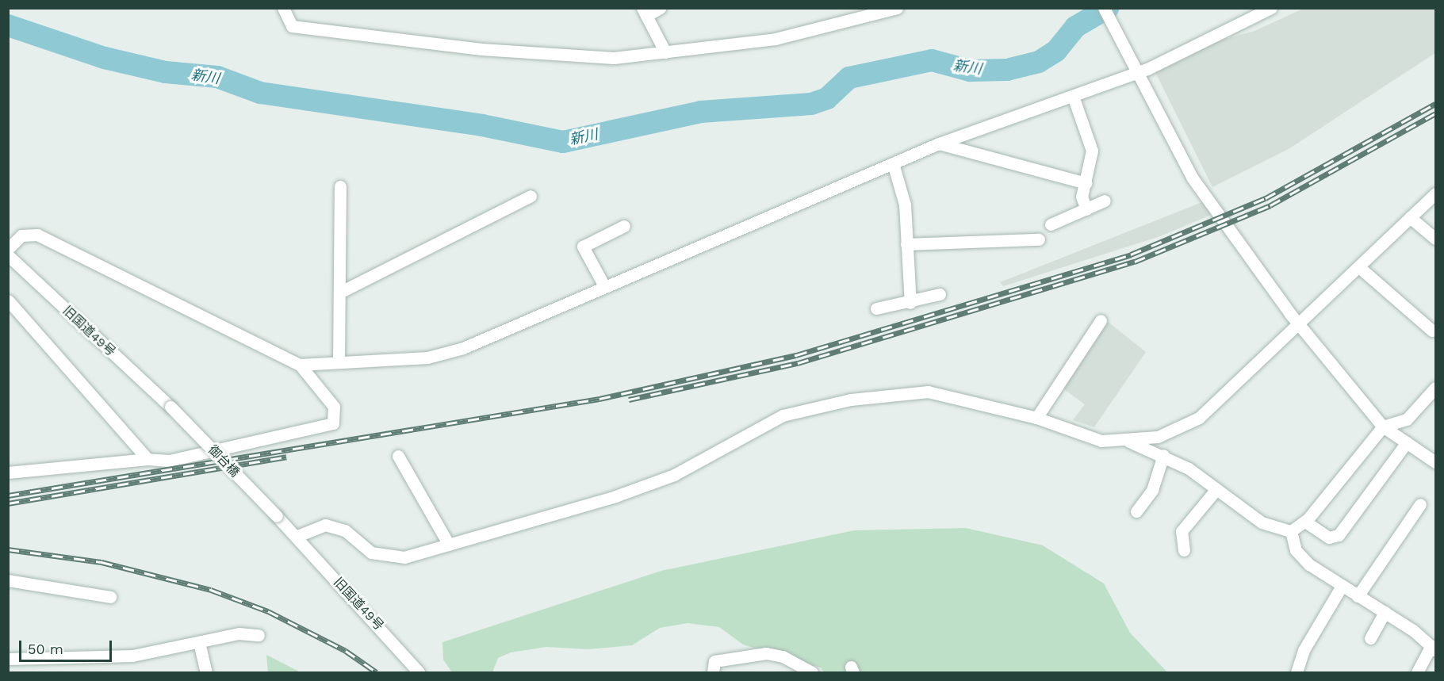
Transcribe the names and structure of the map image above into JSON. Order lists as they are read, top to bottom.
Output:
{
  "streets": {
    "street": ["旧国道49号", "御台橋"]
  },
  "crossings": [
    ["旧国道49号", "御台橋"]
  ],
  "water": ["新川"],
  "scale_bar": "50 m"
}
